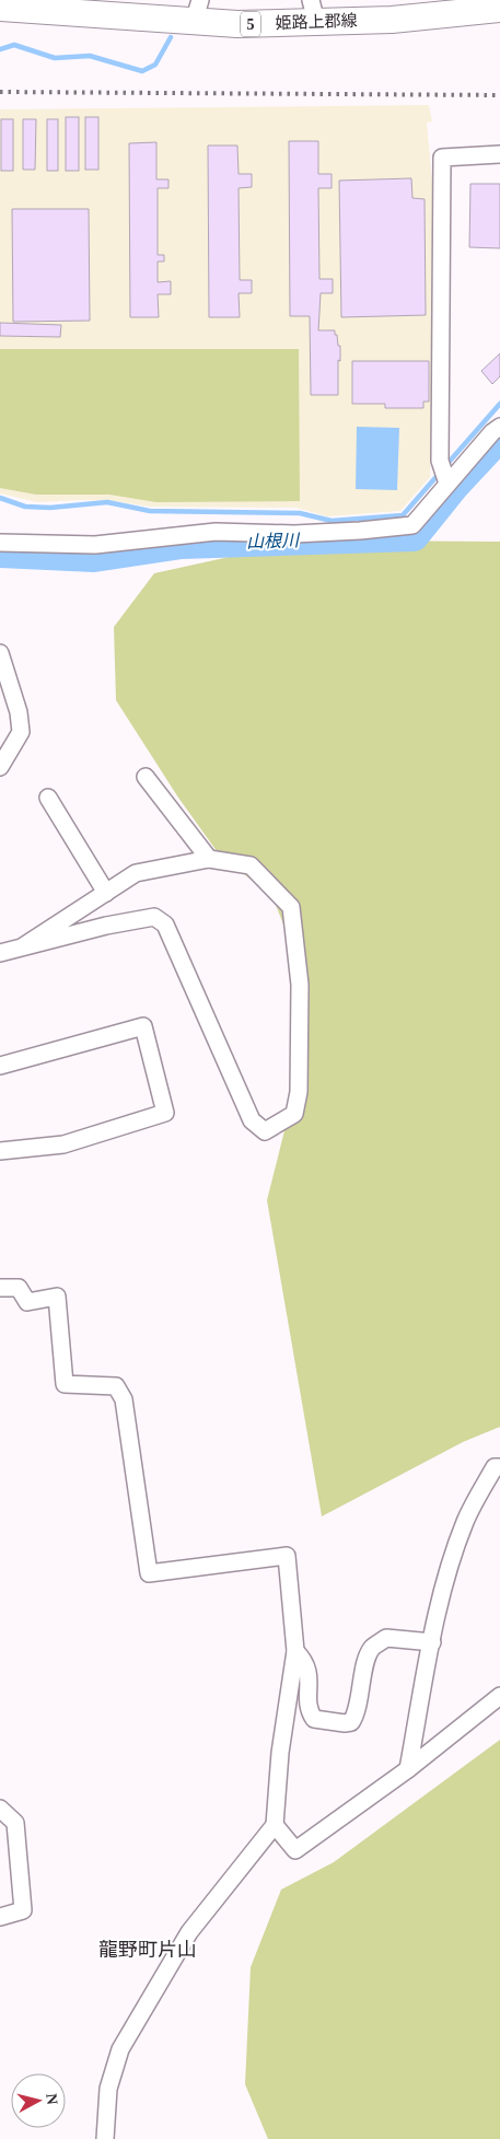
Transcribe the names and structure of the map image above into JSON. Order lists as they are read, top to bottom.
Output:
{
  "streets": {
    "main road": ["姫路上郡線", "5"]
  },
  "districts": ["龍野町片山"],
  "water": ["山根川"],
  "north": "right"
}
